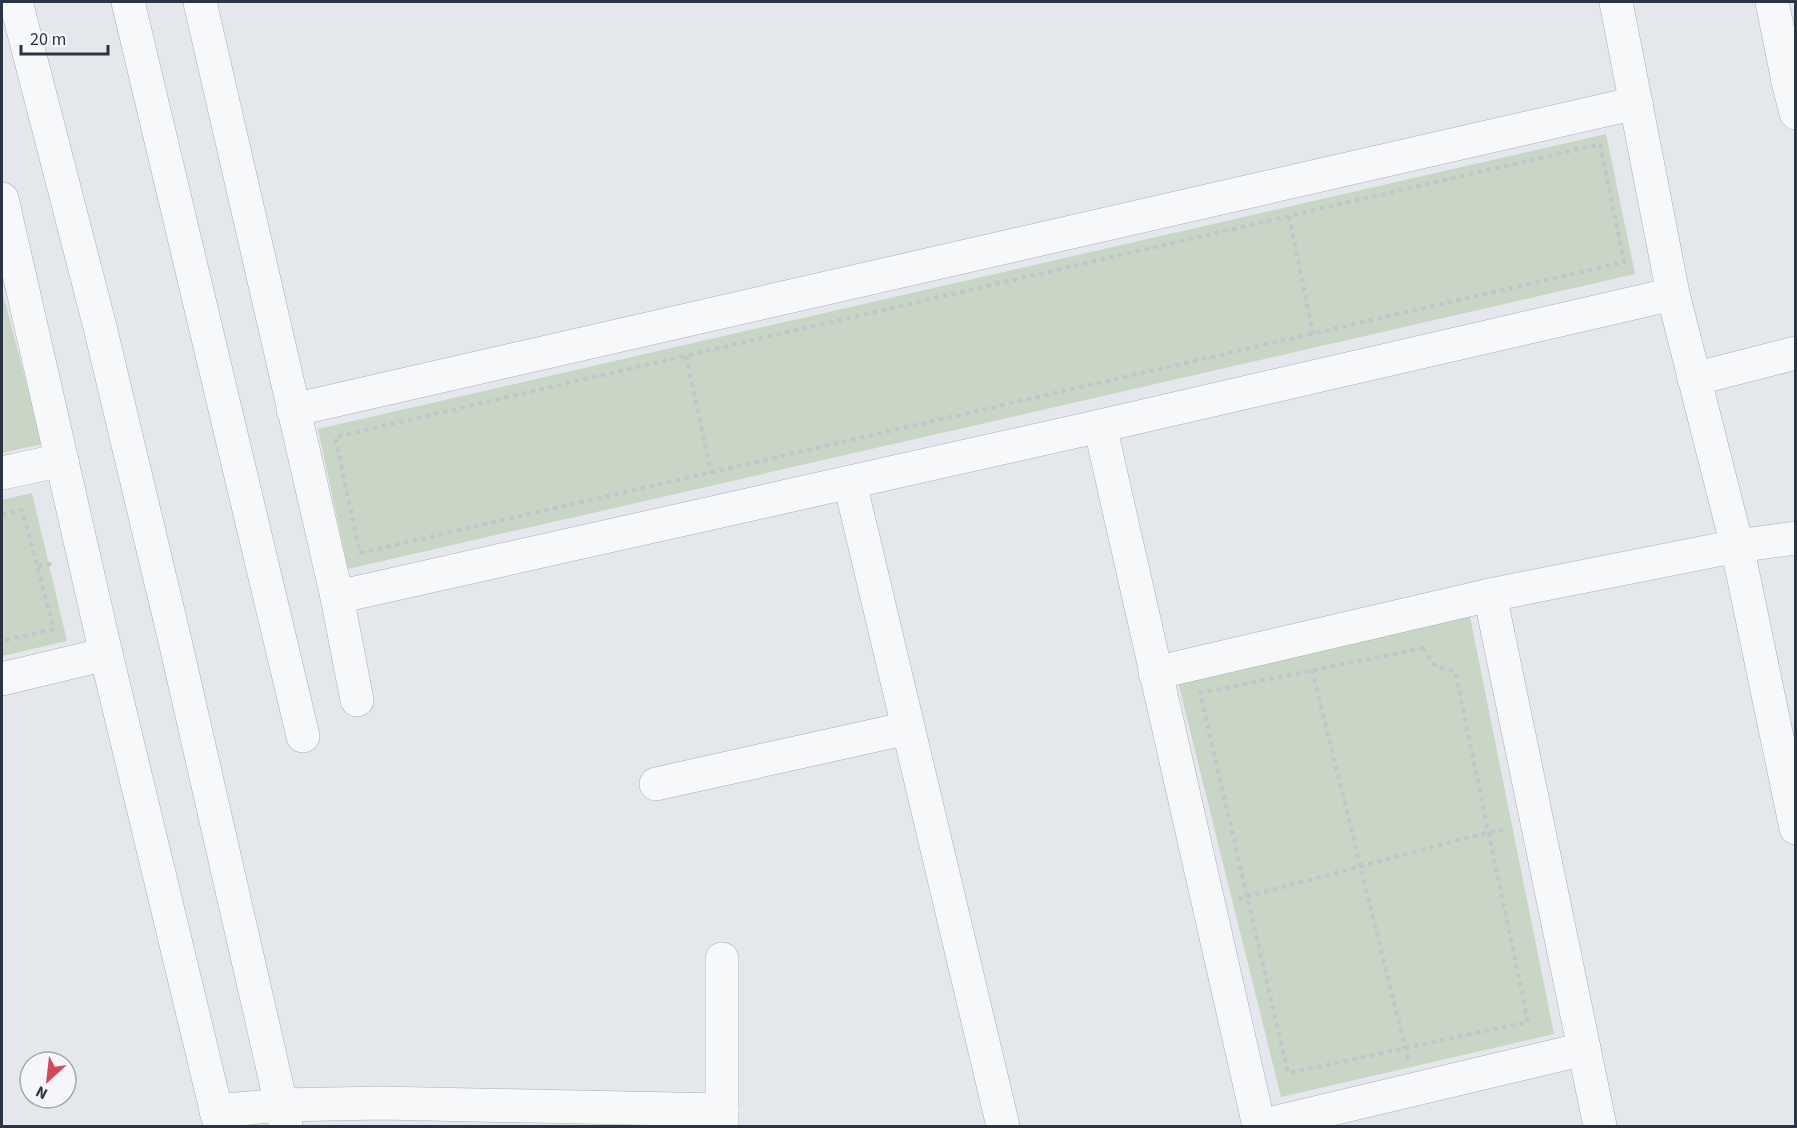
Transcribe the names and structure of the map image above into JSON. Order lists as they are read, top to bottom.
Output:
{
  "scale_bar": "20 m",
  "north": "bottom left"
}
